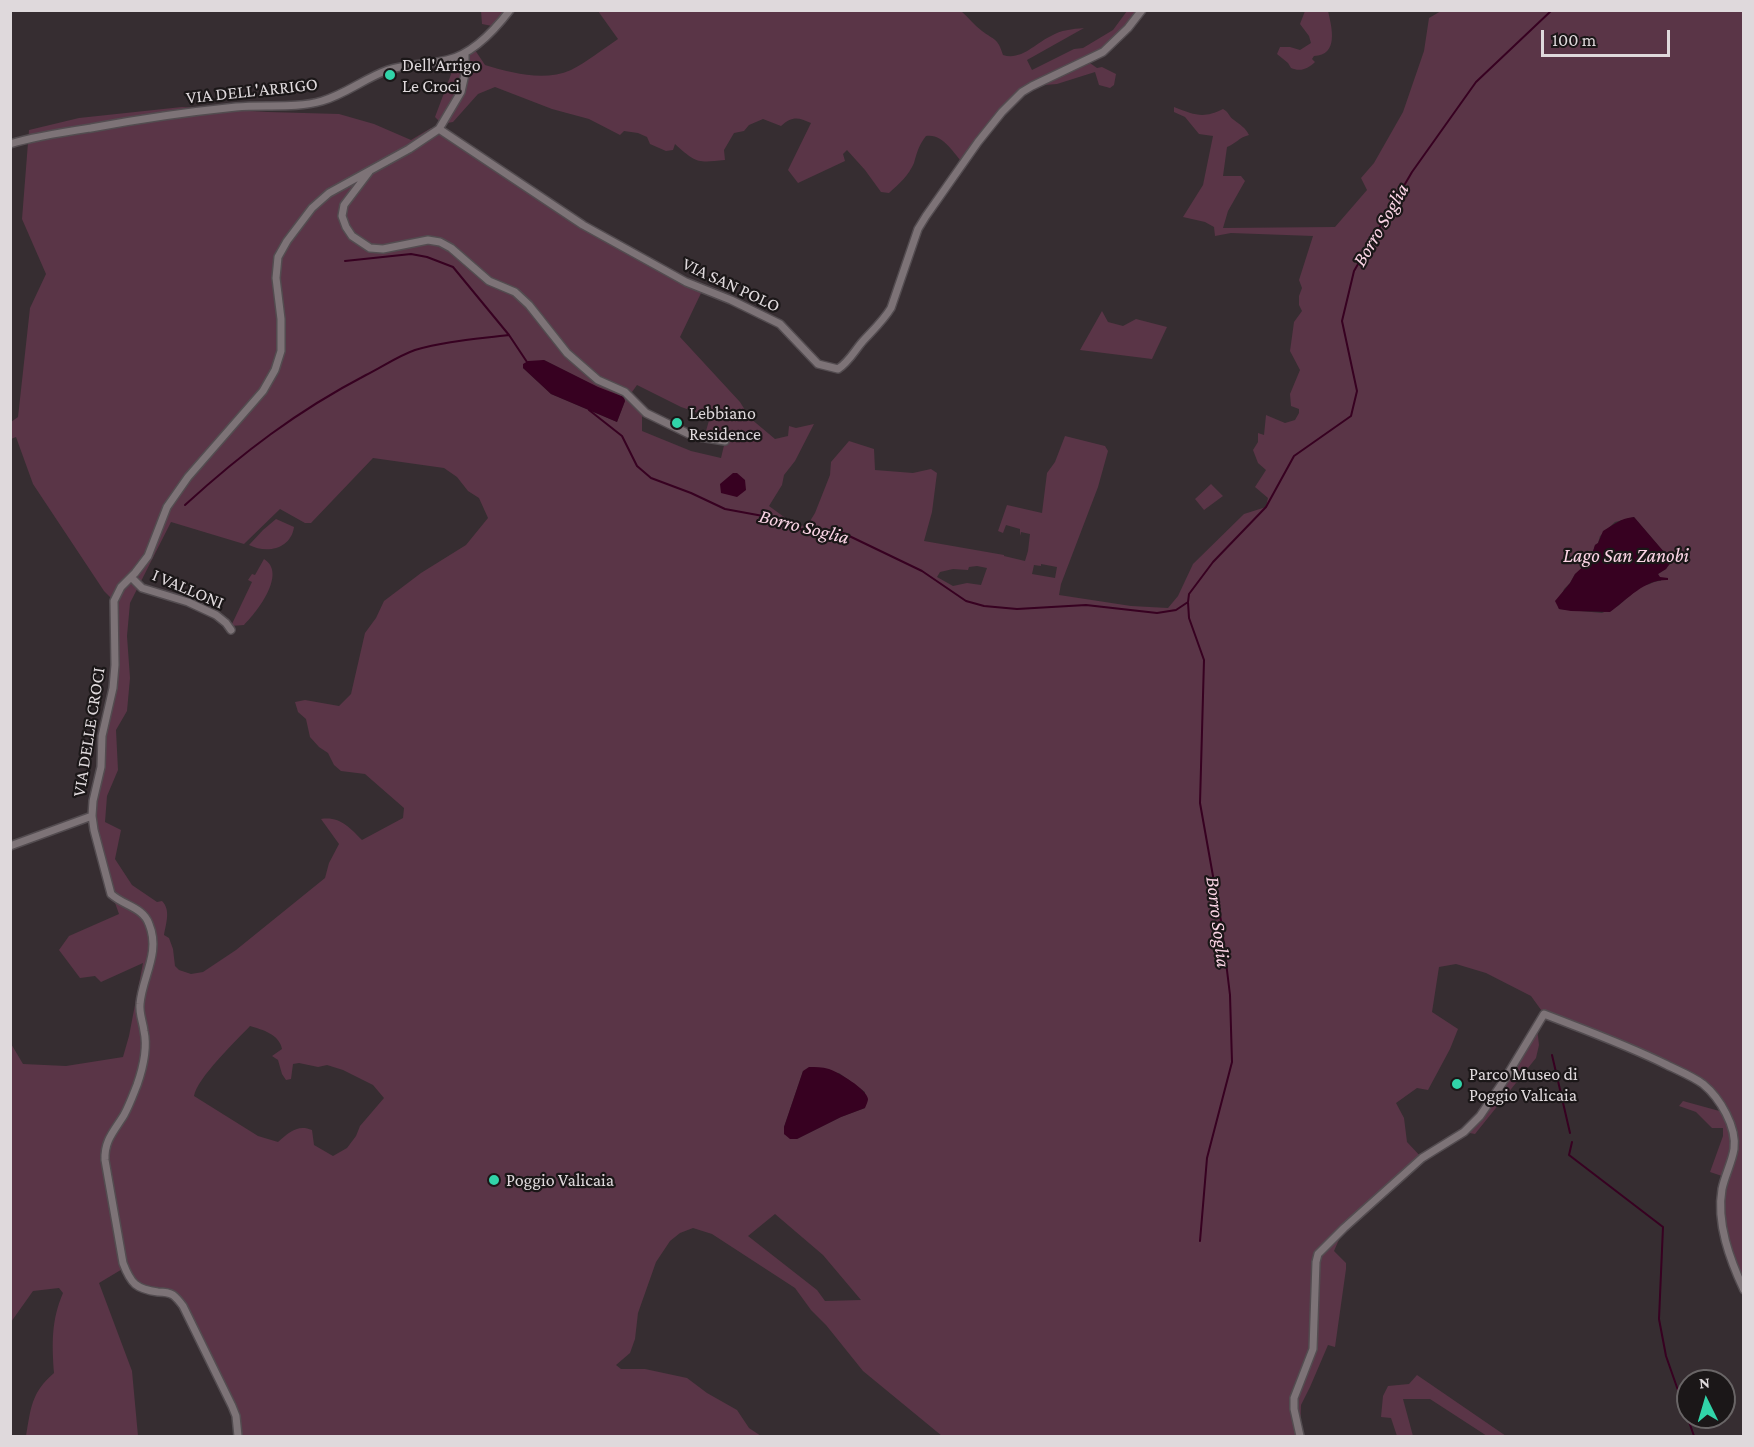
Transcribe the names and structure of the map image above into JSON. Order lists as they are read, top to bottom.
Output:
{
  "streets": {
    "street": [
      "VIA DELL'ARRIGO",
      "VIA SAN POLO",
      "I VALLONI",
      "VIA DELLE CROCI"
    ]
  },
  "crossings": [
    ["VIA DELL'ARRIGO", "VIA DELLE CROCI"],
    ["VIA SAN POLO", "VIA DELLE CROCI"],
    ["I VALLONI", "VIA DELLE CROCI"]
  ],
  "water": ["Borro Soglia", "Lago San Zanobi"],
  "places": [
    "Dell'Arrigo Le Croci",
    "Lebbiano Residence",
    "Parco Museo di Poggio Valicaia",
    "Poggio Valicaia"
  ],
  "scale_bar": "100 m",
  "north": "top"
}
